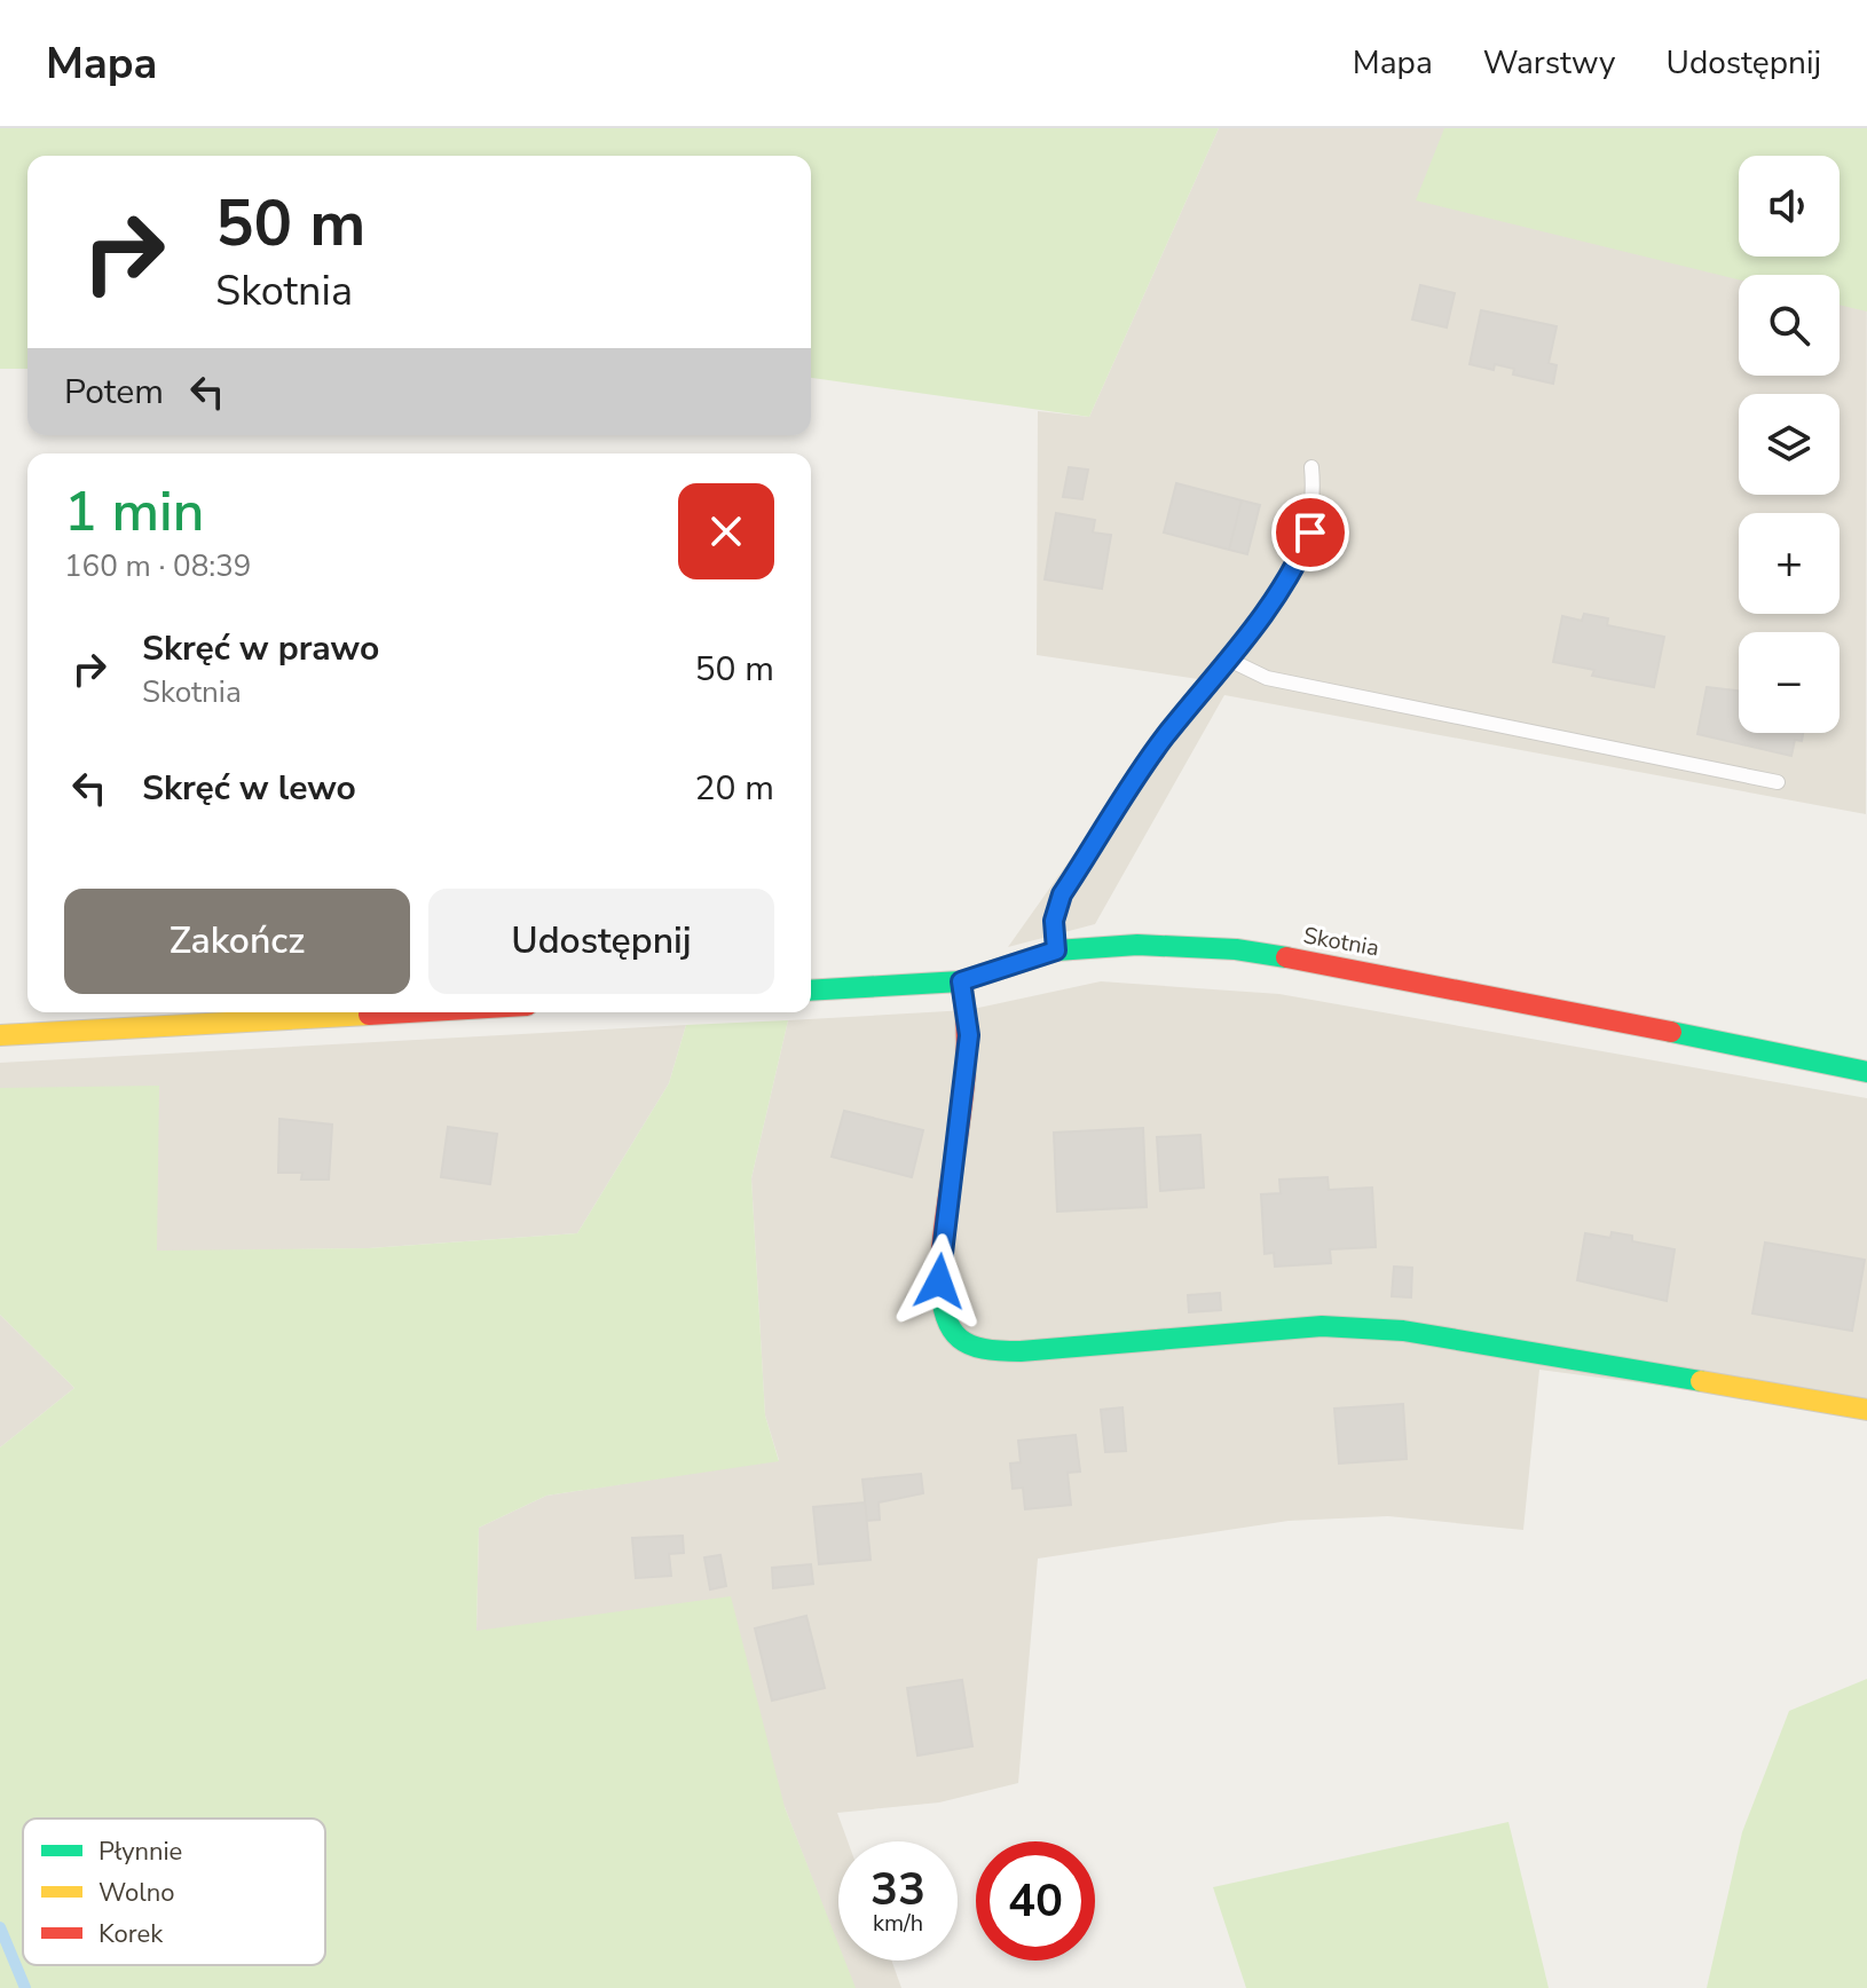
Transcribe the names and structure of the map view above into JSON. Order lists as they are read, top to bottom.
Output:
{
  "streets": {
    "street": ["Skotnia"]
  },
  "legend": ["Płynnie", "Wolno", "Korek"],
  "page": {
    "header": "Mapa",
    "nav": ["Mapa", "Warstwy", "Udostępnij"],
    "map_buttons": ["+", "−"],
    "turn": ["50 m", "Skotnia"],
    "then": "Potem",
    "heading": ["1 min", "160 m · 08:39"],
    "list": [
      {
        "name": "Skręć w prawo",
        "note": "Skotnia",
        "value": "50 m"
      },
      {
        "name": "Skręć w lewo",
        "value": "20 m"
      }
    ],
    "buttons": ["Zakończ", "Udostępnij"],
    "speed": "33 km/h",
    "limit": "40"
  }
}
